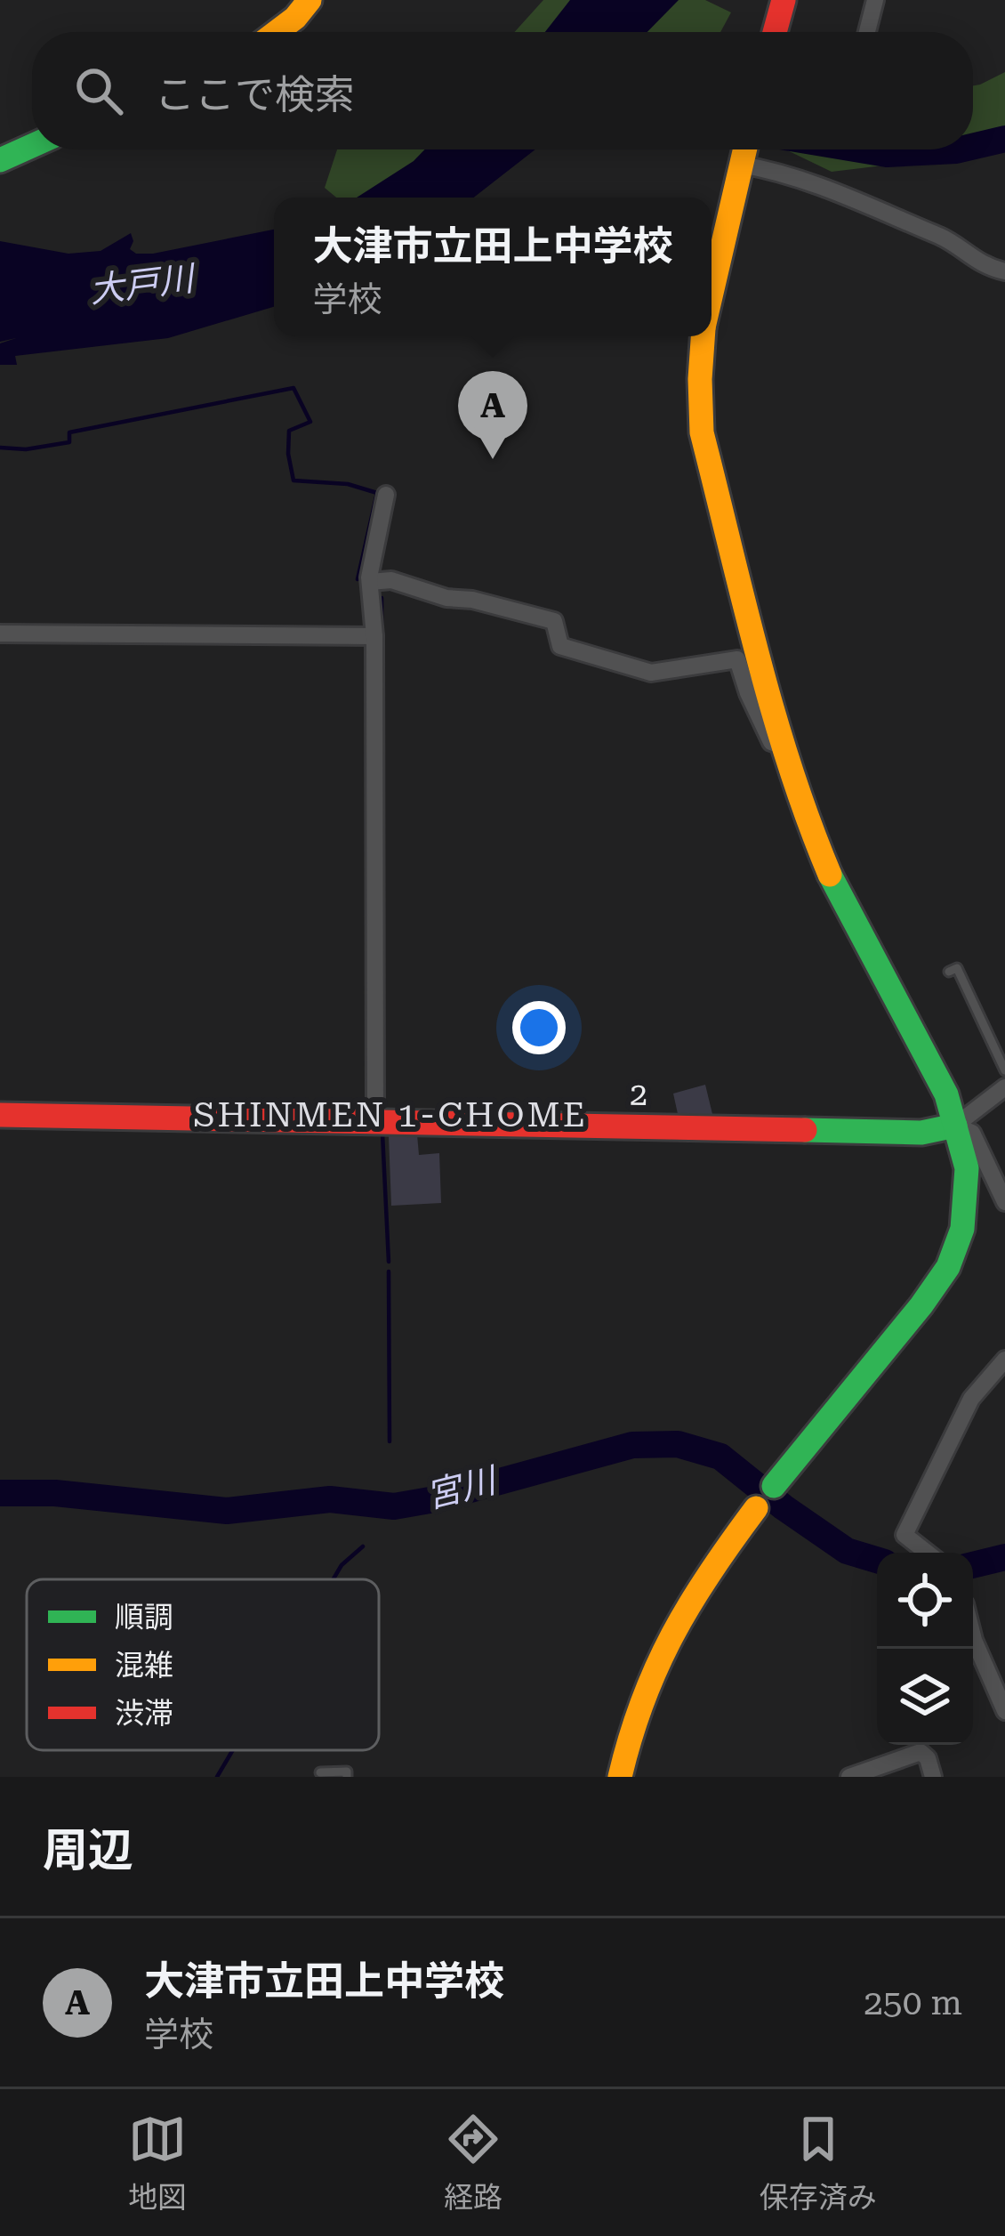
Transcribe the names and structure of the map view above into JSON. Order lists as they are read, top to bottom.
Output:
{
  "streets": {
    "main road": ["2"]
  },
  "districts": ["SHINMEN 1-CHOME"],
  "water": ["大戸川", "宮川"],
  "legend": ["順調", "混雑", "渋滞"],
  "page": {
    "search": "ここで検索",
    "popup": ["大津市立田上中学校", "学校"],
    "pins": "A",
    "heading": "周辺",
    "list": [
      {
        "mark": "A",
        "name": "大津市立田上中学校",
        "note": "学校",
        "value": "250 m"
      }
    ],
    "nav": ["地図", "経路", "保存済み"]
  }
}
